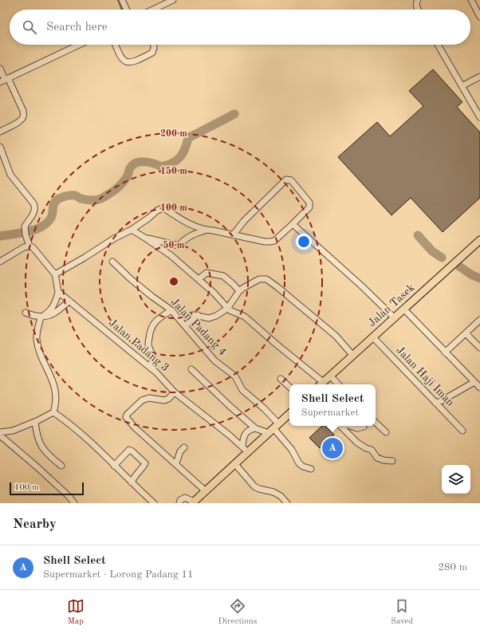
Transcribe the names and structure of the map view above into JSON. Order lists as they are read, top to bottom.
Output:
{
  "streets": {
    "main road": ["Jalan Tasek"],
    "street": ["Jalan Padang 4", "Jalan Padang 3", "Jalan Haji Iman"]
  },
  "crossings": [
    ["Jalan Tasek", "Jalan Haji Iman"]
  ],
  "scale_bar": "100 m",
  "page": {
    "search": "Search here",
    "popup": ["Shell Select", "Supermarket"],
    "pins": "A",
    "scale": "100 m",
    "heading": "Nearby",
    "list": [
      {
        "mark": "A",
        "name": "Shell Select",
        "note": "Supermarket · Lorong Padang 11",
        "value": "280 m"
      }
    ],
    "nav": ["Map", "Directions", "Saved"]
  },
  "rings": [
    "200 m",
    "150 m",
    "100 m",
    "50 m"
  ]
}
